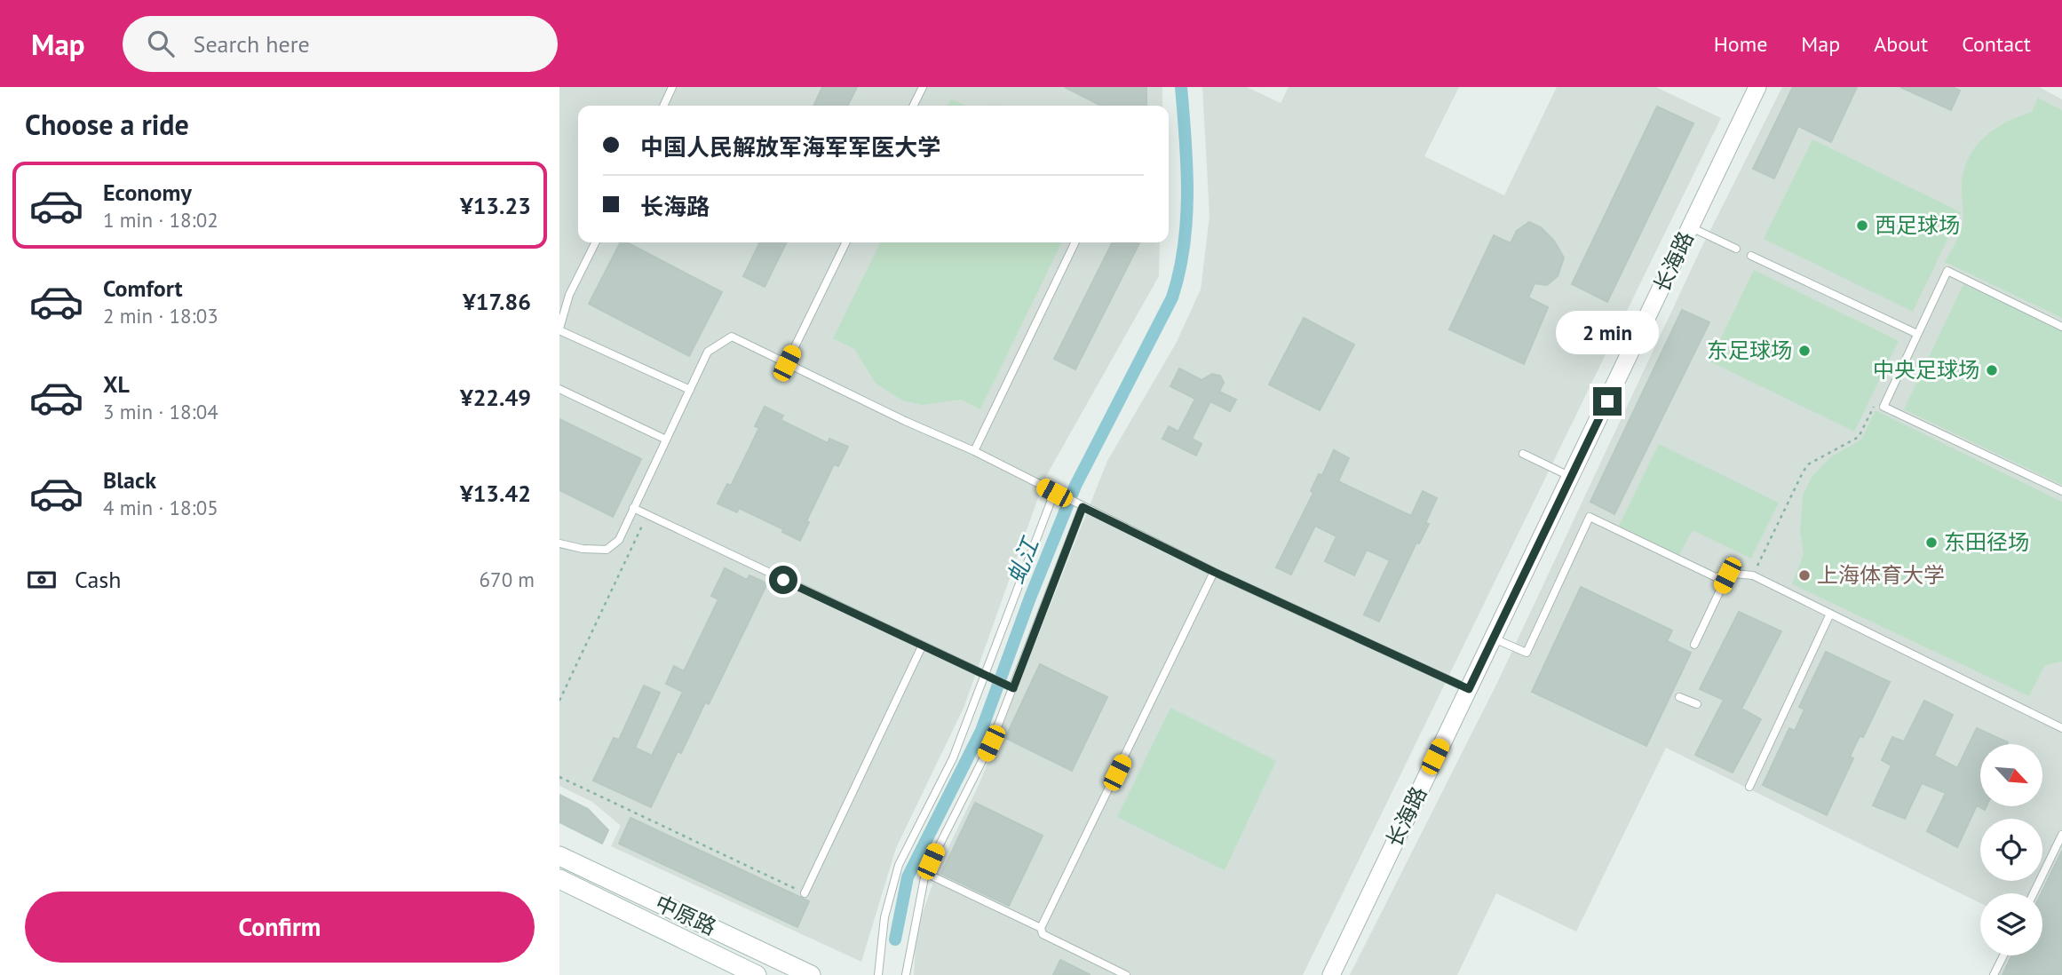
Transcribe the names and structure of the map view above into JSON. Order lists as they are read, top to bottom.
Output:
{
  "streets": {
    "main road": ["中原路"],
    "street": ["长海路"]
  },
  "water": ["虬江"],
  "places": [
    "西足球场",
    "东足球场",
    "中央足球场",
    "东田径场",
    "上海体育大学"
  ],
  "north": "bottom right",
  "page": {
    "header": "Map",
    "search": "Search here",
    "nav": [
      "Home",
      "Map",
      "About",
      "Contact"
    ],
    "heading": "Choose a ride",
    "banner": ["中国人民解放军海军军医大学", "长海路"],
    "list": [
      {
        "name": "Economy",
        "note": "1 min · 18:02",
        "value": "¥13.23"
      },
      {
        "name": "Comfort",
        "note": "2 min · 18:03",
        "value": "¥17.86"
      },
      {
        "name": "XL",
        "note": "3 min · 18:04",
        "value": "¥22.49"
      },
      {
        "name": "Black",
        "note": "4 min · 18:05",
        "value": "¥13.42"
      }
    ],
    "bubble": "2 min",
    "pay": ["Cash", "670 m"],
    "buttons": "Confirm"
  }
}
